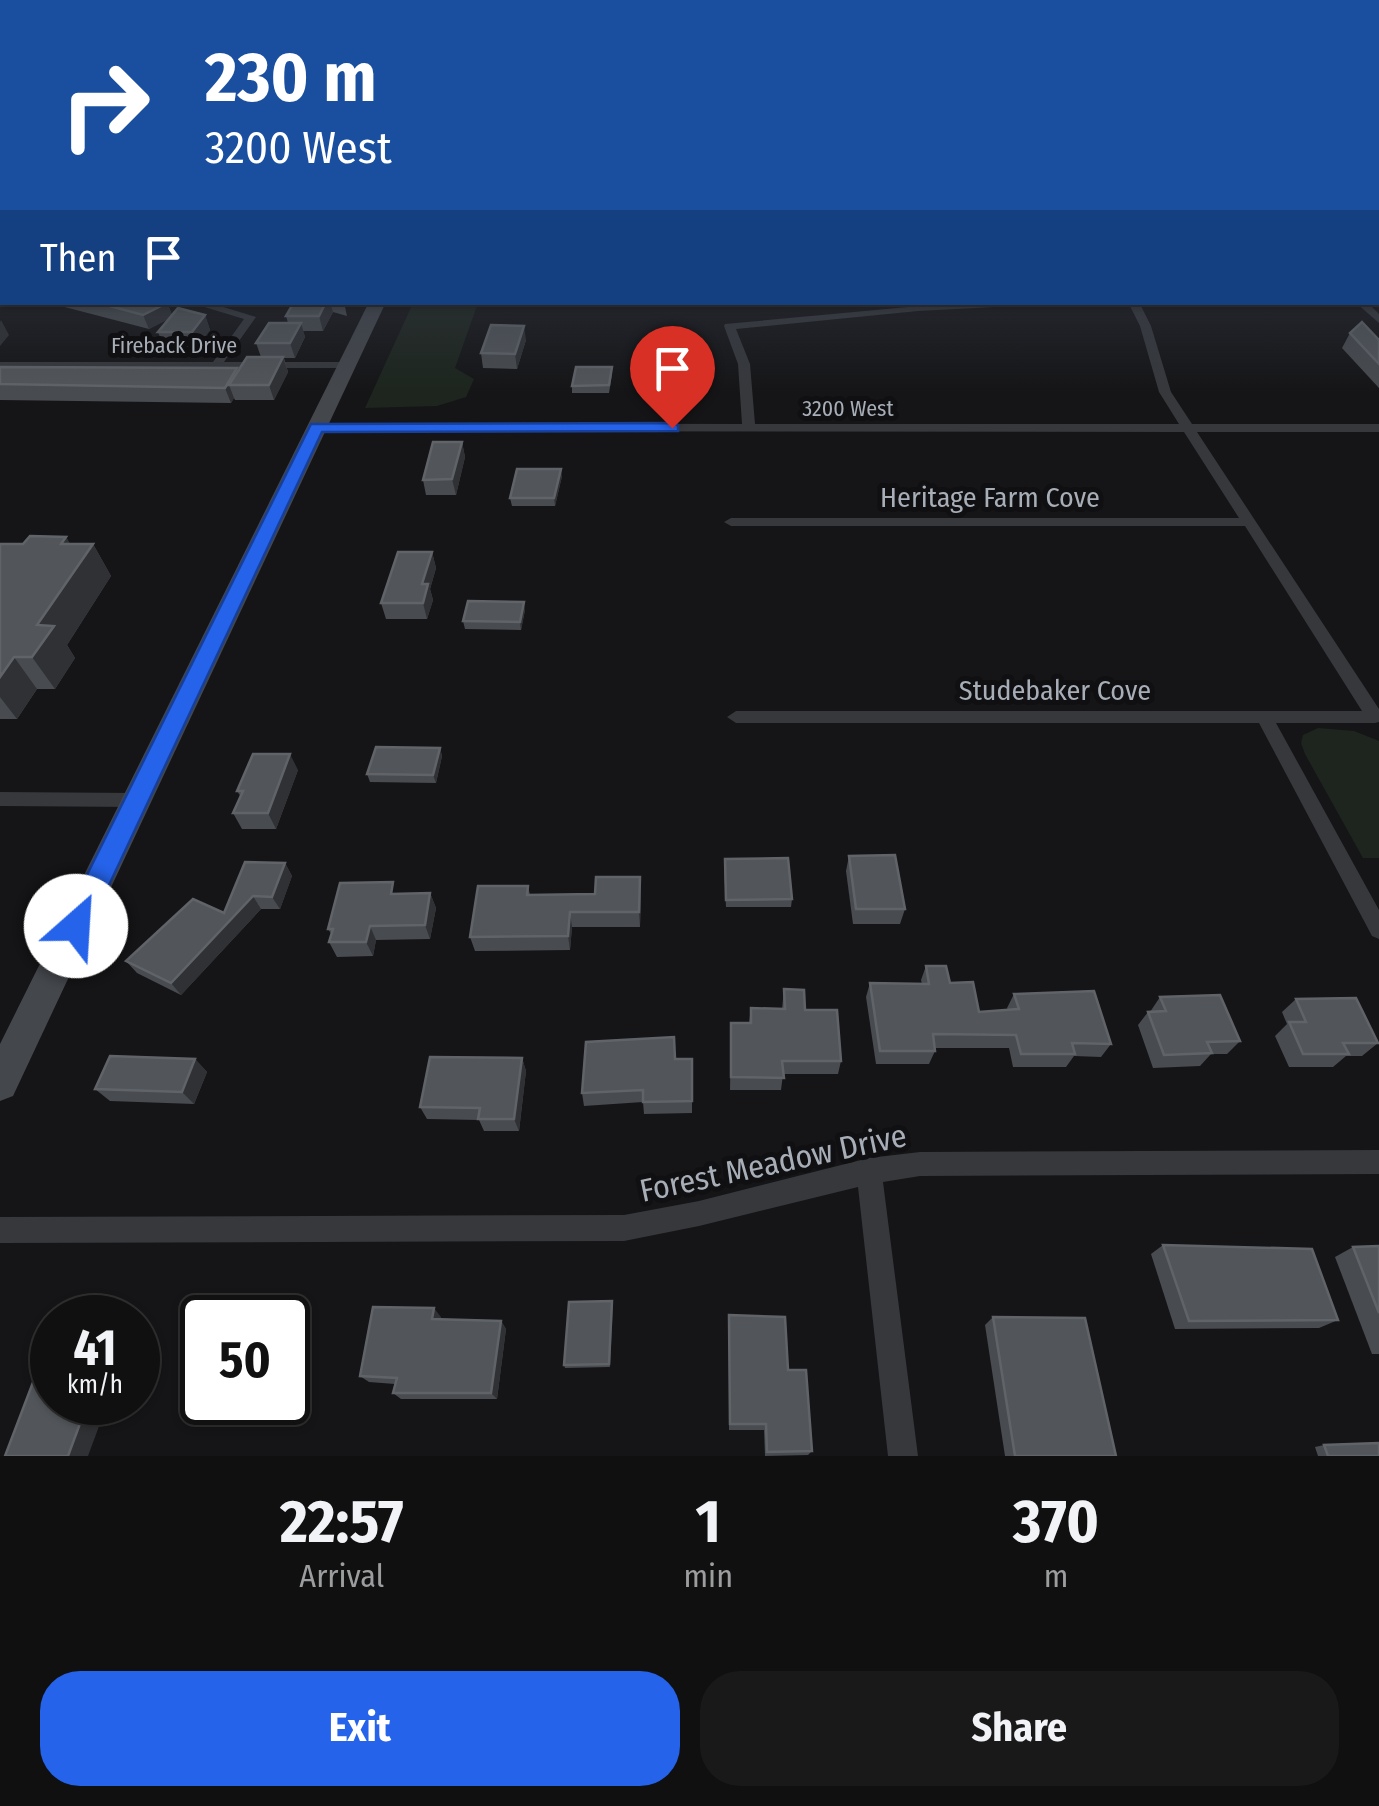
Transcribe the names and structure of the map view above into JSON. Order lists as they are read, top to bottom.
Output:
{
  "streets": {
    "street": [
      "Fireback Drive",
      "3200 West",
      "Heritage Farm Cove",
      "Studebaker Cove",
      "Forest Meadow Drive"
    ]
  },
  "crossings": [
    ["Heritage Farm Cove", "Studebaker Cove"]
  ],
  "page": {
    "turn": ["230 m", "3200 West"],
    "then": "Then",
    "speed": "41 km/h",
    "limit": "50",
    "eta": [
      "22:57",
      "Arrival",
      "1",
      "min",
      "370",
      "m"
    ],
    "buttons": ["Exit", "Share"]
  }
}
